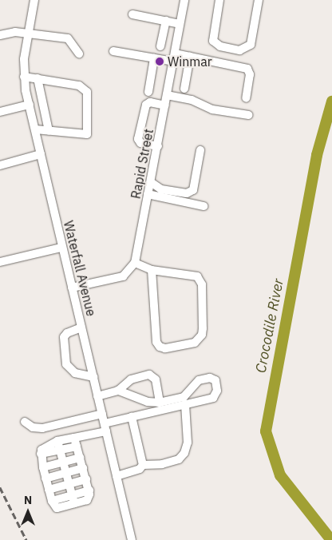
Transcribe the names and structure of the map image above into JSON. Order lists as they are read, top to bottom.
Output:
{
  "streets": {
    "street": ["Rapid Street", "Waterfall Avenue"]
  },
  "water": ["Crocodile River"],
  "places": ["Winmar"],
  "north": "top"
}
